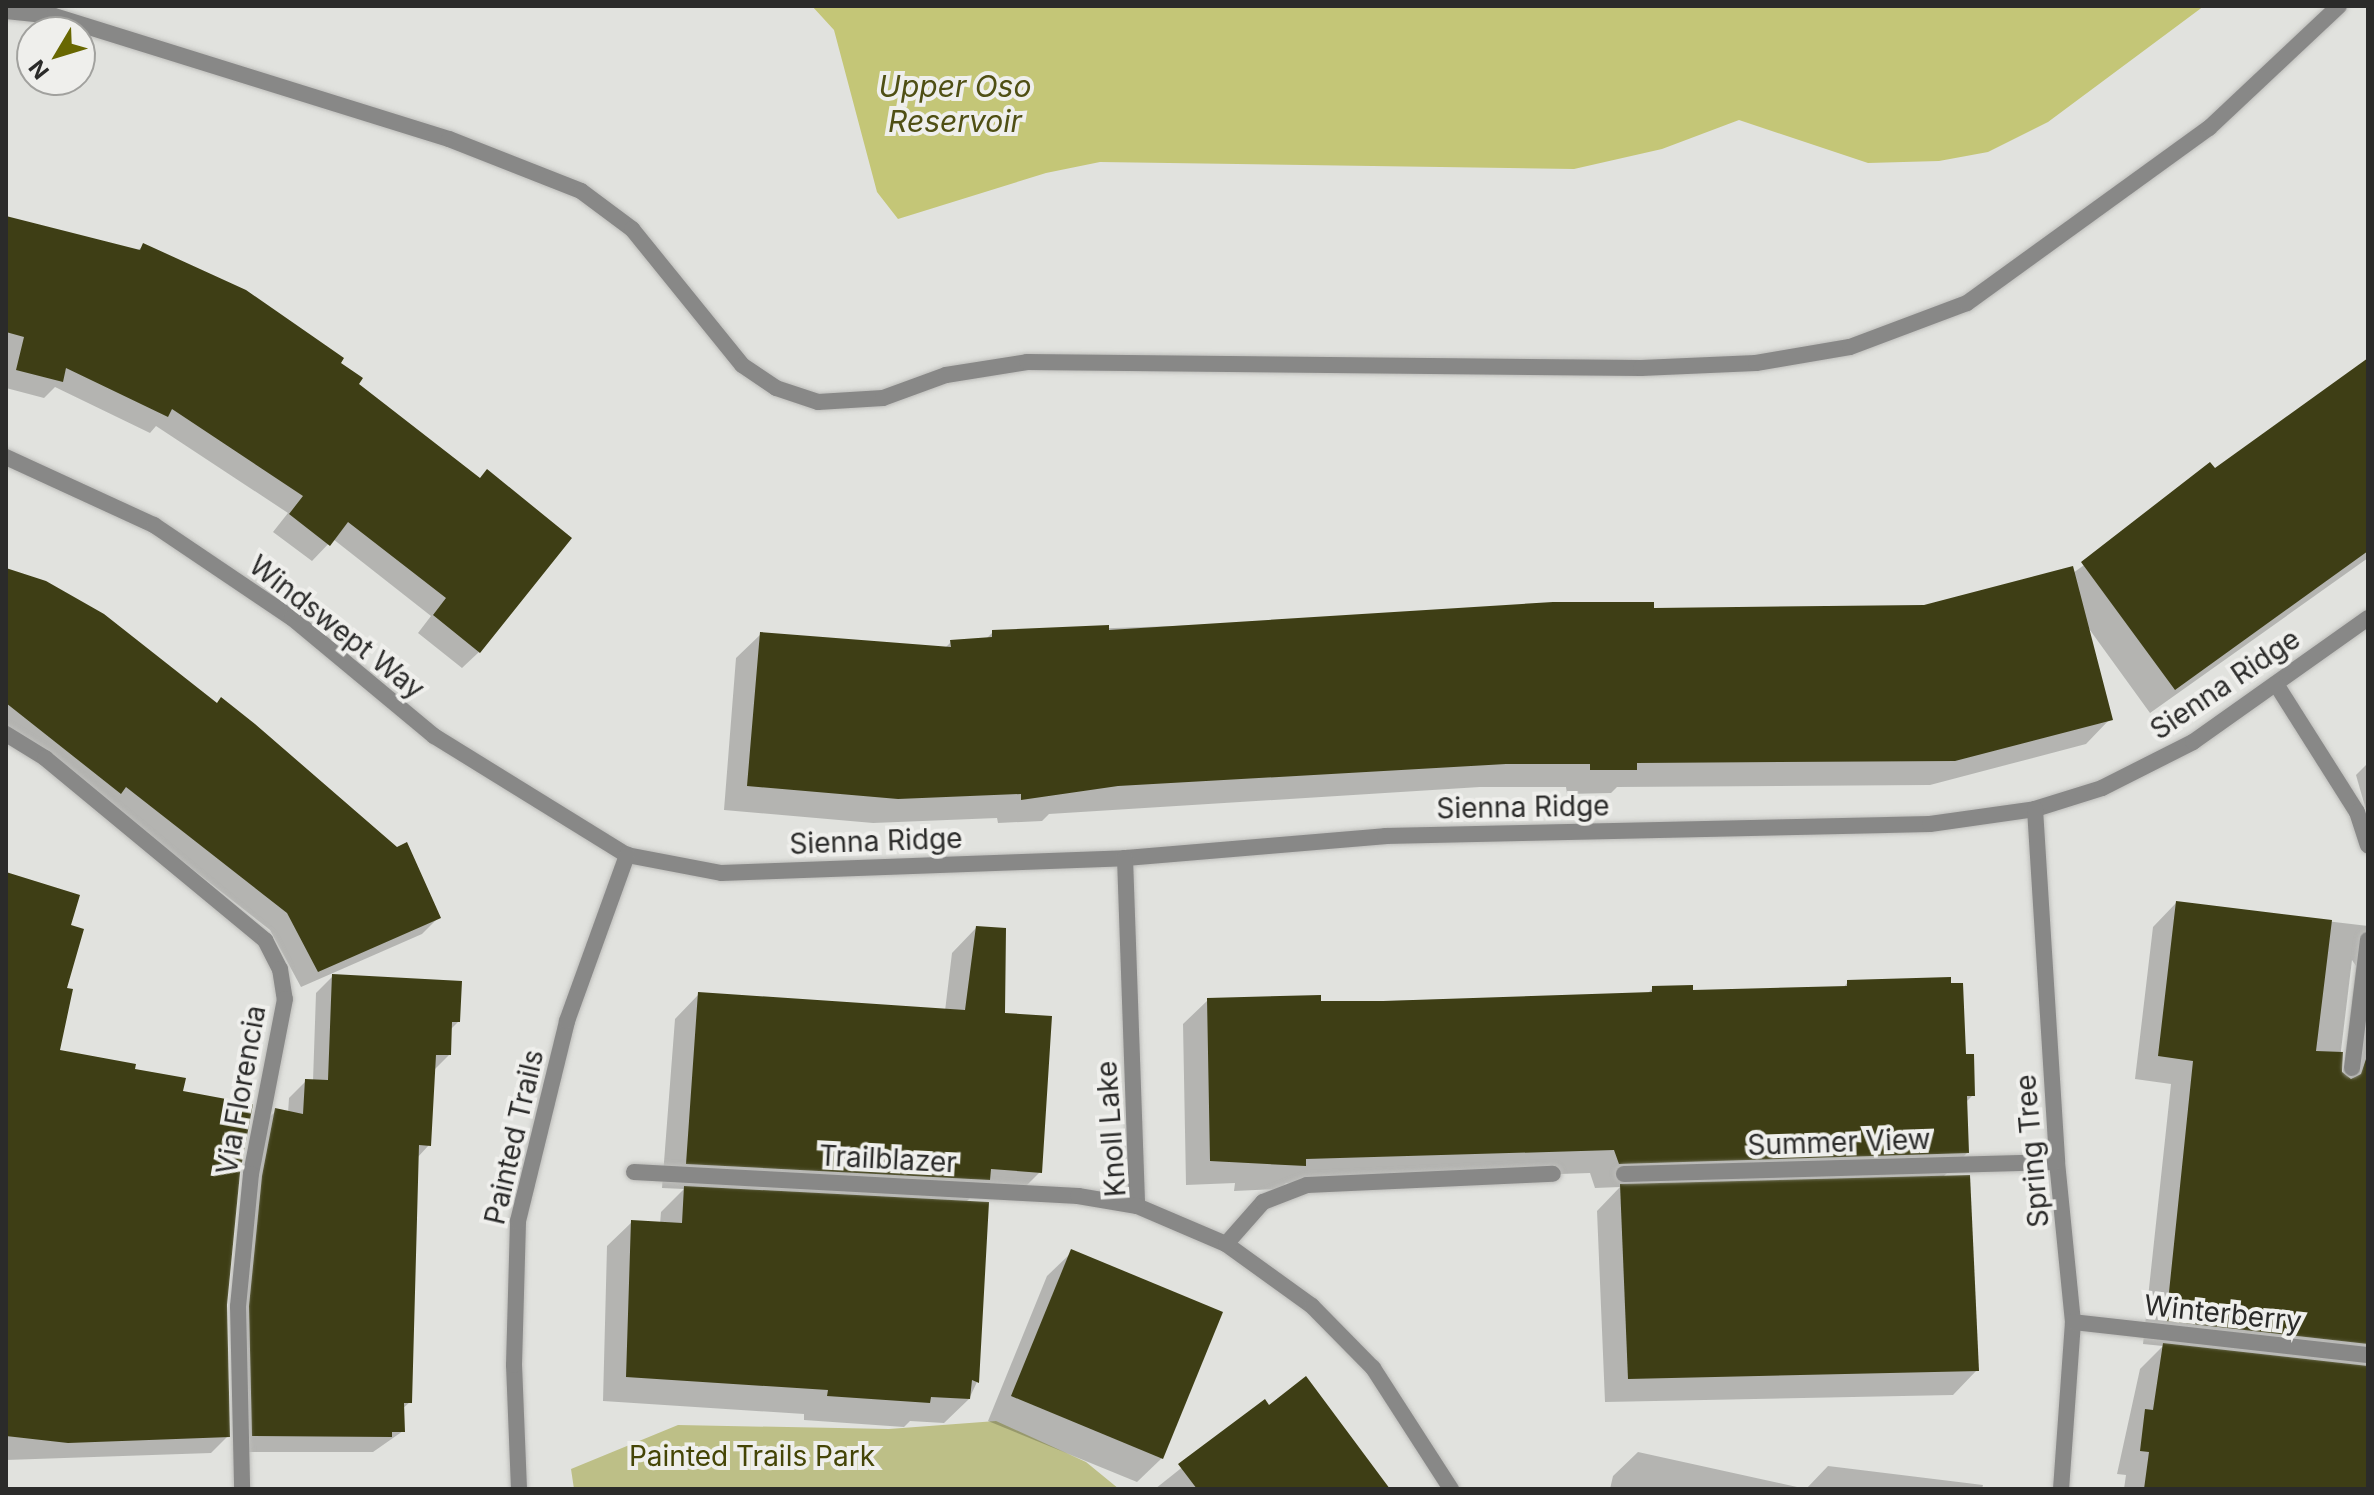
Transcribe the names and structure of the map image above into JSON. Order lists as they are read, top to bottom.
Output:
{
  "streets": {
    "street": [
      "Windswept Way",
      "Sienna Ridge",
      "Via Florencia",
      "Knoll Lake",
      "Painted Trails",
      "Summer View",
      "Spring Tree",
      "Trailblazer",
      "Winterberry"
    ]
  },
  "crossings": [
    ["Windswept Way", "Sienna Ridge"],
    ["Windswept Way", "Painted Trails"],
    ["Sienna Ridge", "Knoll Lake"],
    ["Sienna Ridge", "Painted Trails"],
    ["Sienna Ridge", "Spring Tree"],
    ["Knoll Lake", "Trailblazer"],
    ["Summer View", "Spring Tree"],
    ["Spring Tree", "Winterberry"]
  ],
  "water": ["Upper Oso Reservoir"],
  "parks": ["Painted Trails Park"],
  "north": "bottom left"
}
